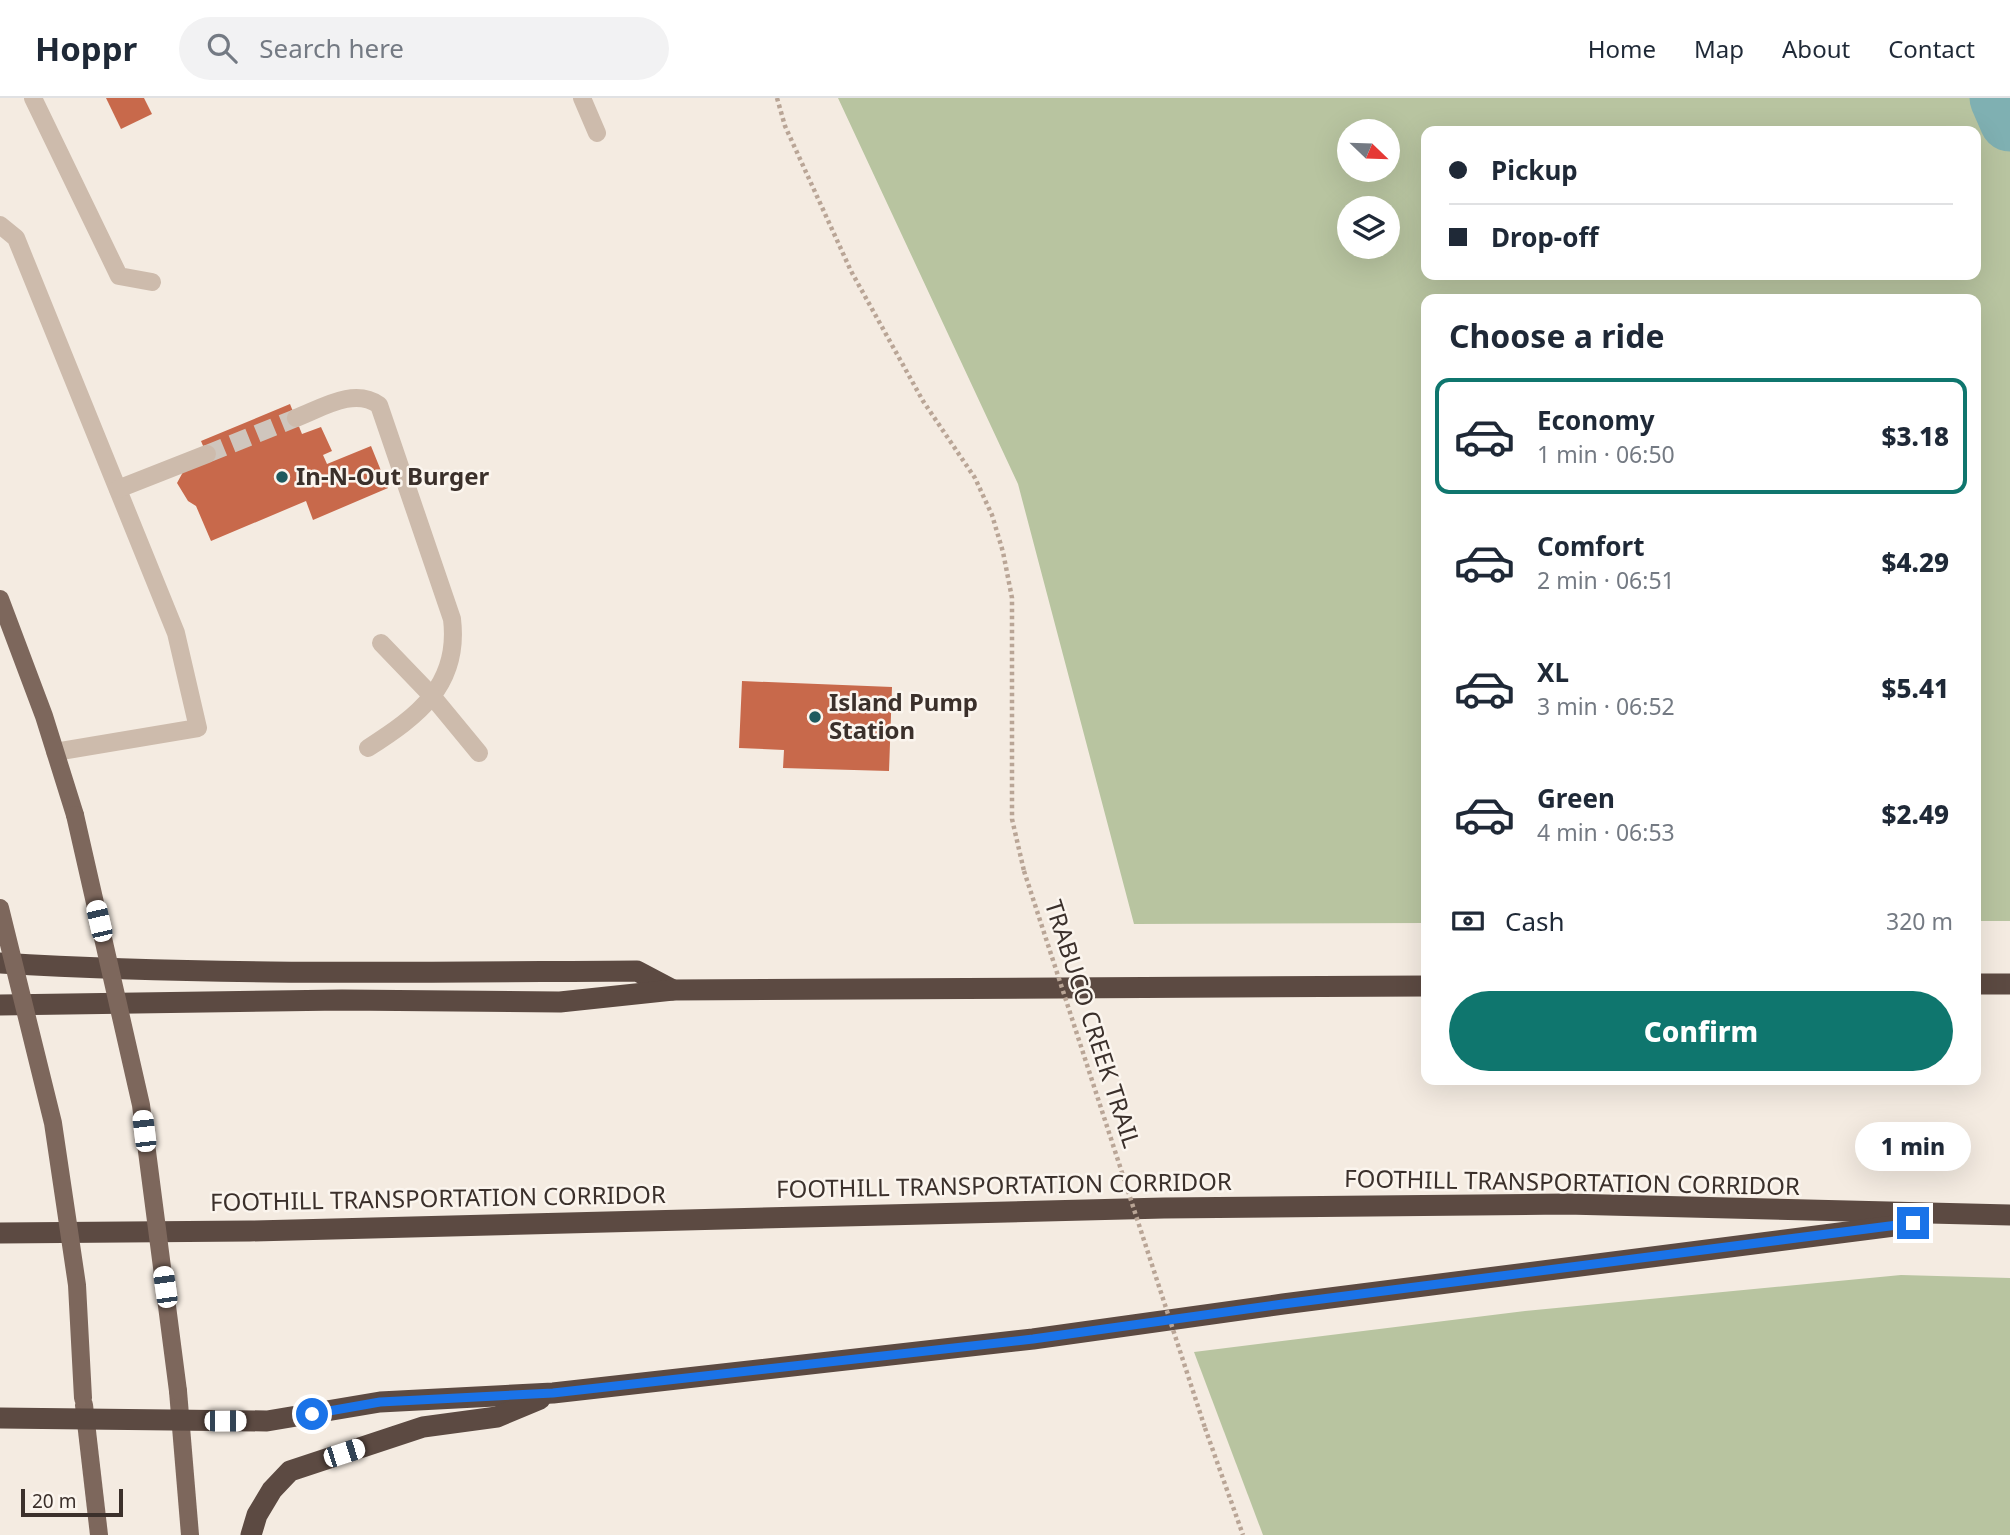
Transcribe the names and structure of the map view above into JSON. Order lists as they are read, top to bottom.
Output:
{
  "streets": {
    "highway": ["FOOTHILL TRANSPORTATION CORRIDOR"],
    "path": ["TRABUCO CREEK TRAIL"]
  },
  "places": ["In-N-Out Burger", "Island Pump Station"],
  "scale_bar": "20 m",
  "north": "bottom right",
  "page": {
    "header": "Hoppr",
    "search": "Search here",
    "nav": [
      "Home",
      "Map",
      "About",
      "Contact"
    ],
    "banner": ["Pickup", "Drop-off"],
    "heading": "Choose a ride",
    "list": [
      {
        "name": "Economy",
        "note": "1 min · 06:50",
        "value": "$3.18"
      },
      {
        "name": "Comfort",
        "note": "2 min · 06:51",
        "value": "$4.29"
      },
      {
        "name": "XL",
        "note": "3 min · 06:52",
        "value": "$5.41"
      },
      {
        "name": "Green",
        "note": "4 min · 06:53",
        "value": "$2.49"
      }
    ],
    "pay": ["Cash", "320 m"],
    "buttons": "Confirm",
    "bubble": "1 min",
    "scale": "20 m"
  }
}
